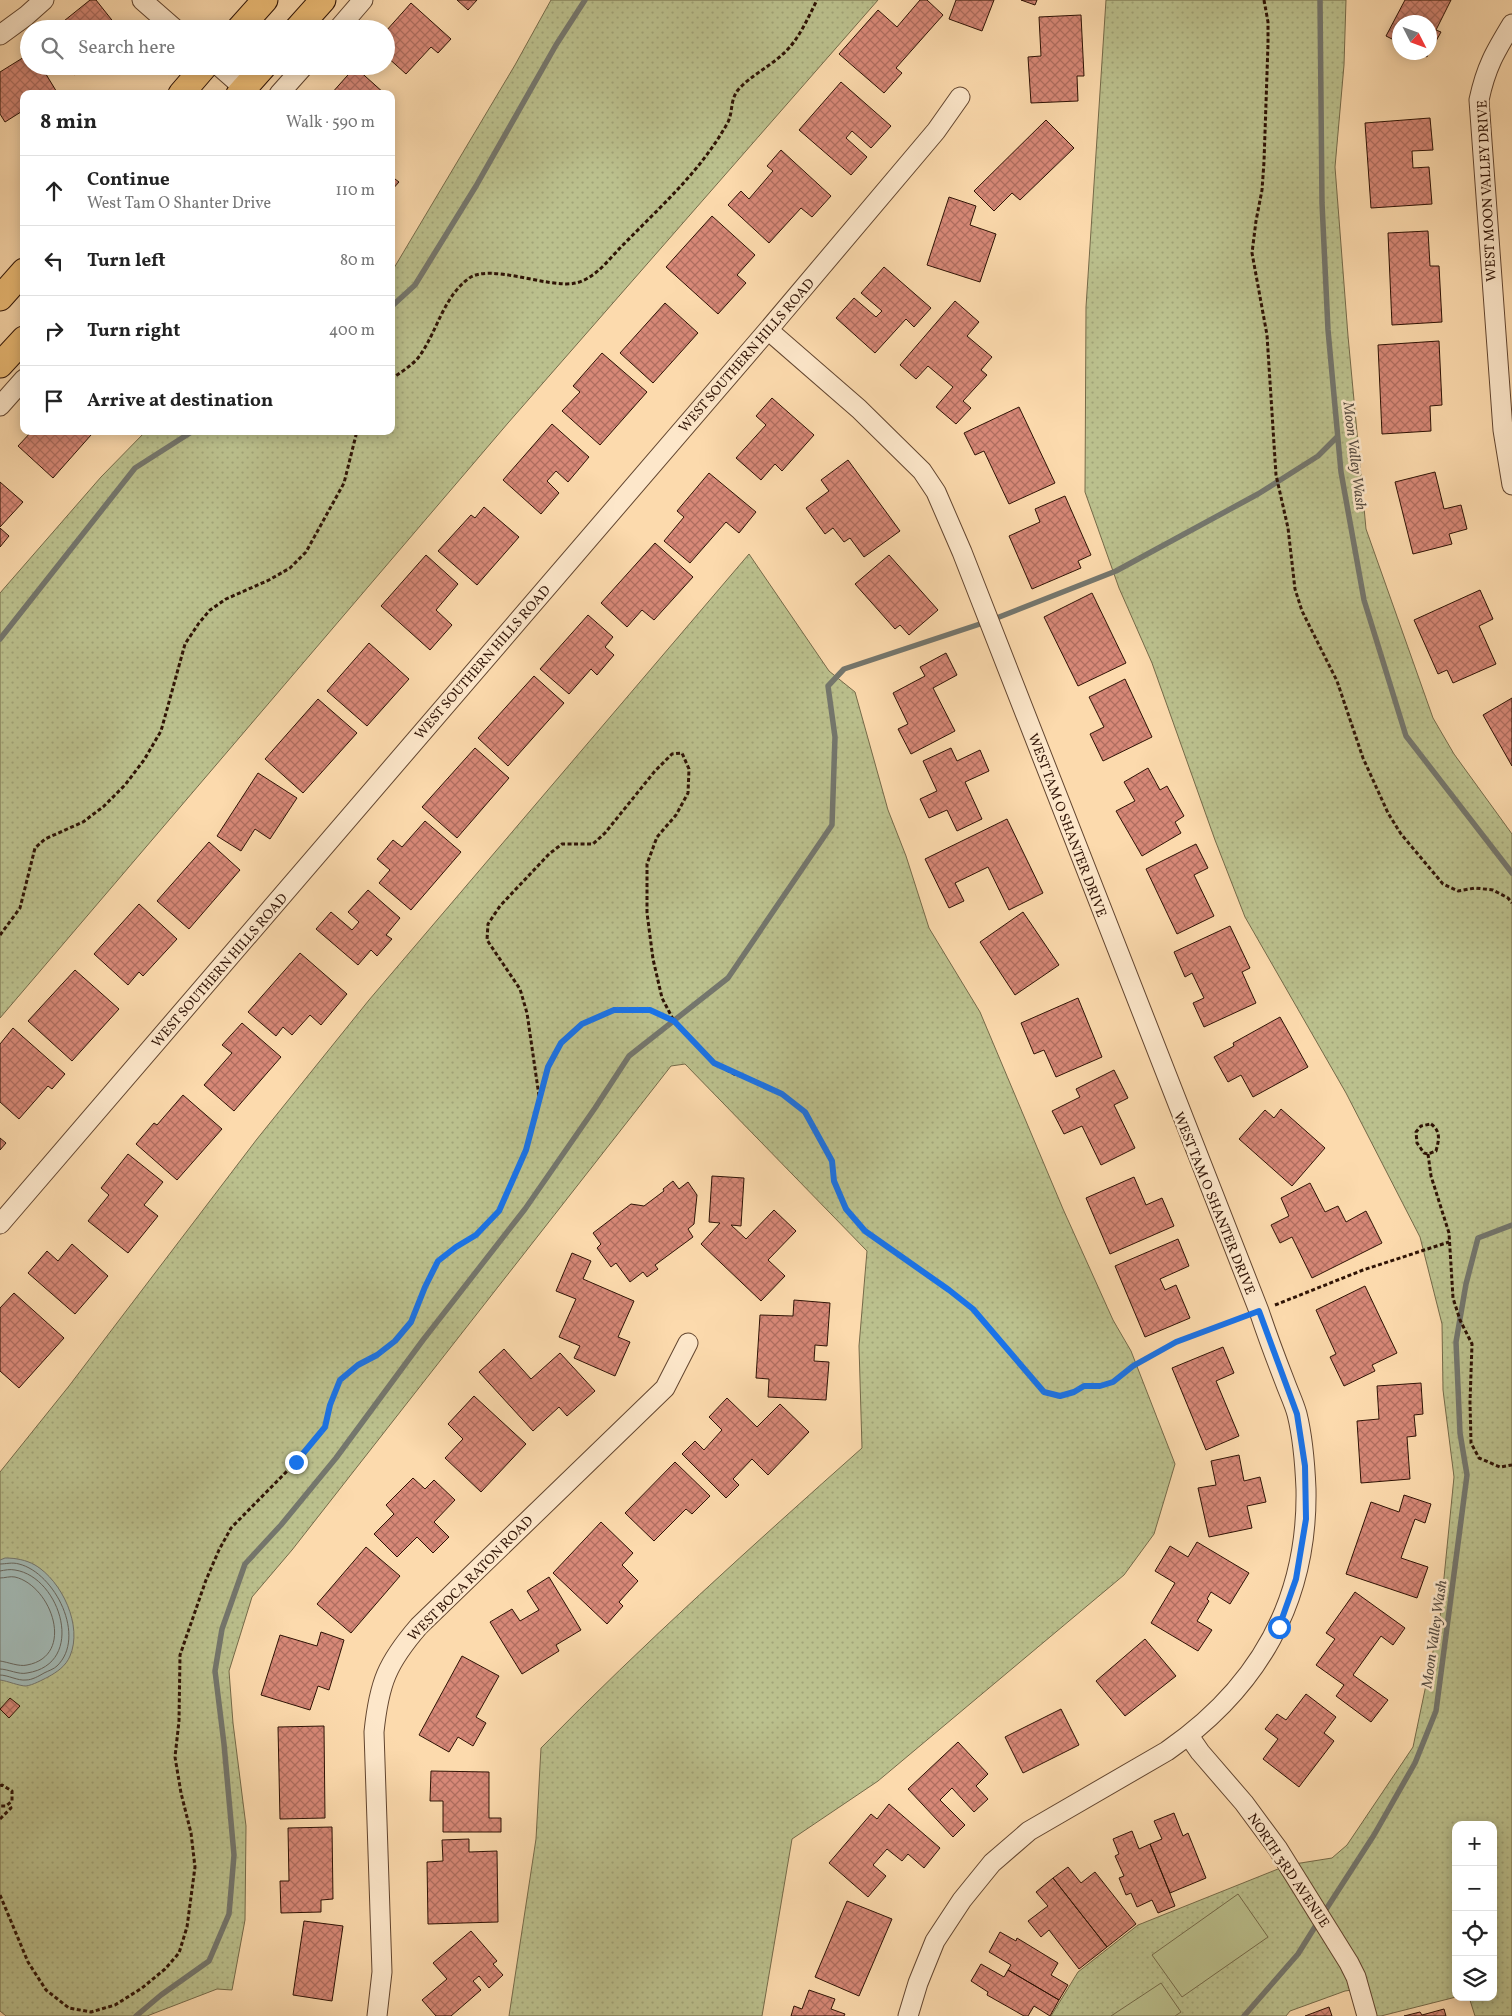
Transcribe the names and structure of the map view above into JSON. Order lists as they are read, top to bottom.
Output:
{
  "streets": {
    "street": [
      "WEST MOON VALLEY DRIVE",
      "WEST SOUTHERN HILLS ROAD",
      "WEST TAM O SHANTER DRIVE",
      "WEST BOCA RATON ROAD",
      "NORTH 3RD AVENUE"
    ]
  },
  "crossings": [
    ["WEST SOUTHERN HILLS ROAD", "WEST TAM O SHANTER DRIVE"],
    ["WEST TAM O SHANTER DRIVE", "NORTH 3RD AVENUE"]
  ],
  "water": ["Moon Valley Wash"],
  "north": "bottom right",
  "page": {
    "search": "Search here",
    "heading": ["8 min", "Walk · 590 m"],
    "list": [
      ["Continue", "West Tam O Shanter Drive", "110 m"],
      ["Turn left", "80 m"],
      ["Turn right", "400 m"],
      "Arrive at destination"
    ],
    "map_buttons": ["+", "−"]
  }
}
